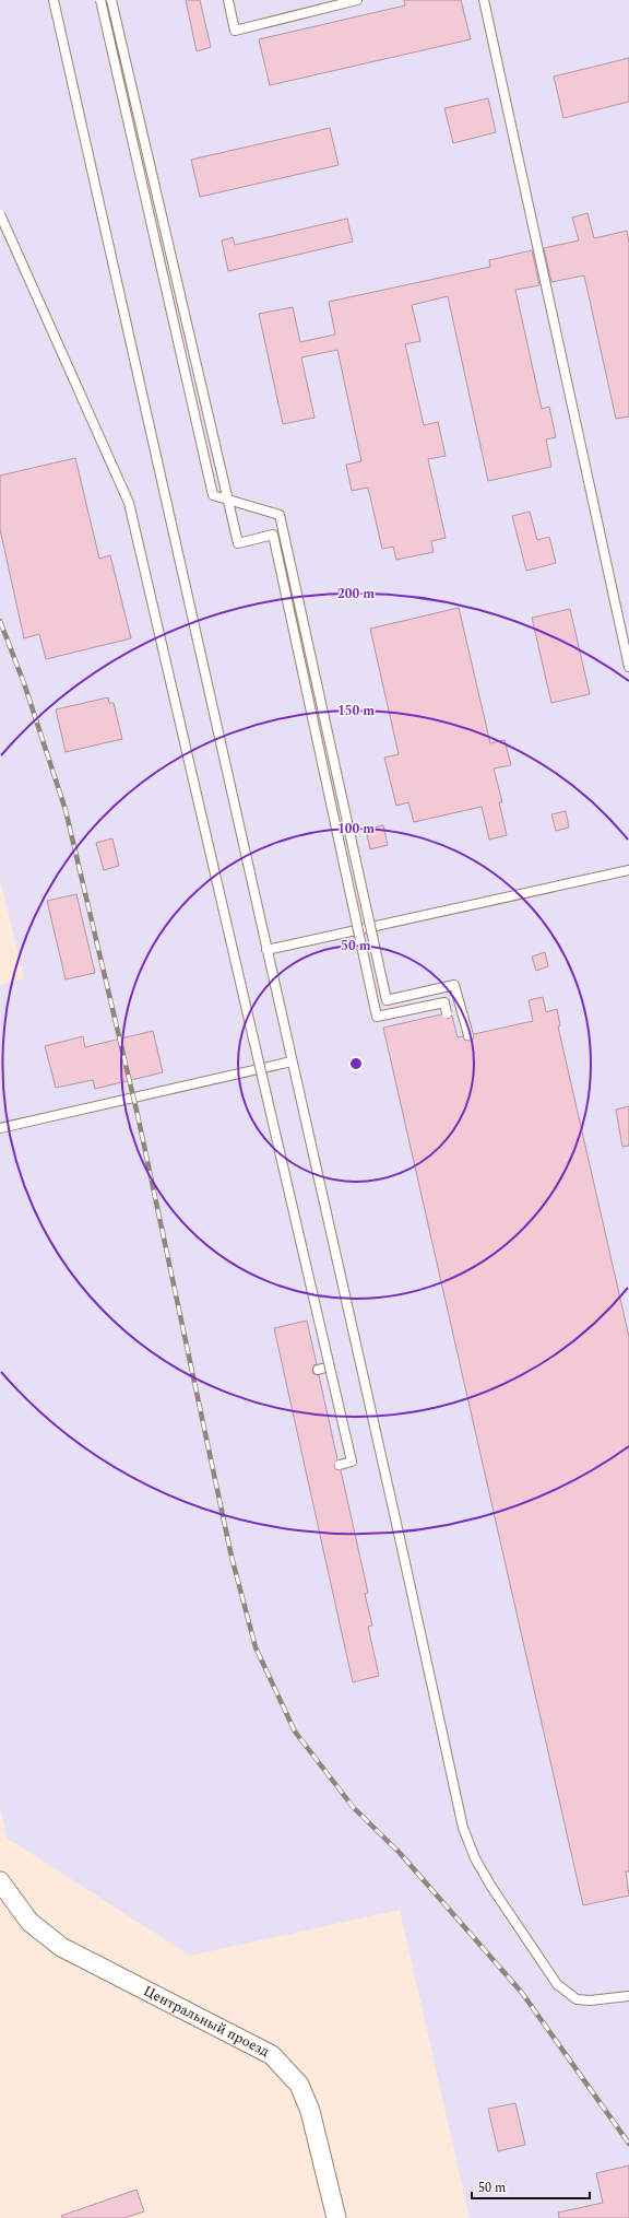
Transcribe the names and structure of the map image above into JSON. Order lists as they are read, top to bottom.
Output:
{
  "streets": {
    "street": ["Центральный проезд"]
  },
  "scale_bar": "50 m",
  "rings": [
    "200 m",
    "150 m",
    "100 m",
    "50 m"
  ]
}
